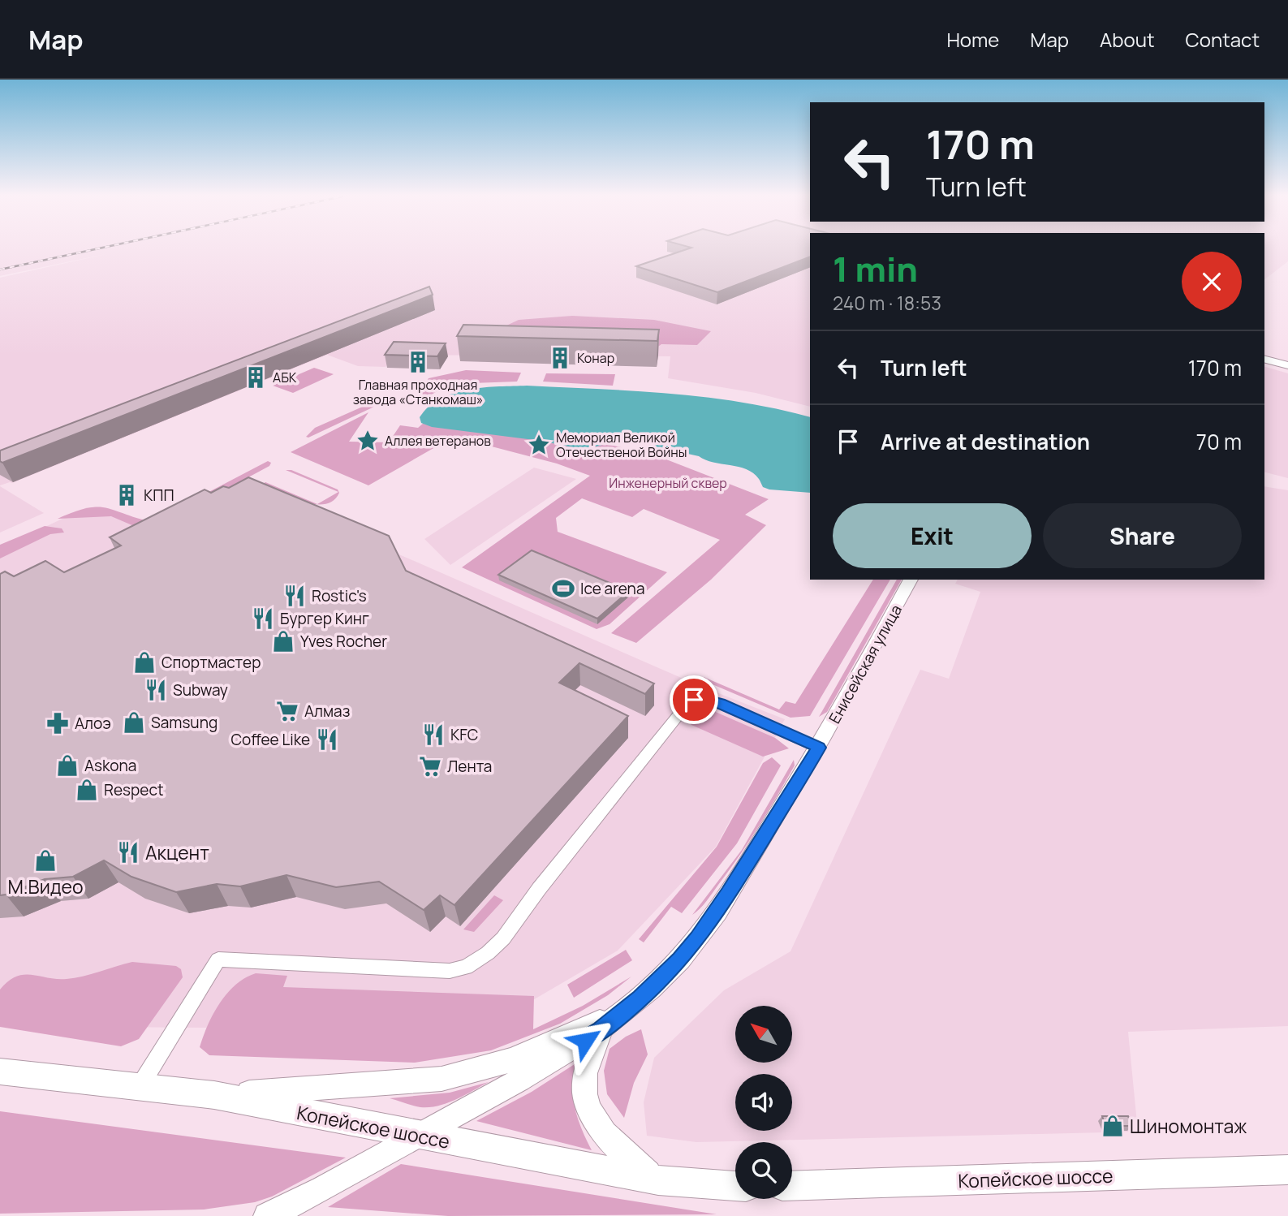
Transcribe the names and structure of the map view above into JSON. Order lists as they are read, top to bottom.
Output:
{
  "streets": {
    "main road": ["Копейское шоссе"],
    "street": ["Енисейская улица"]
  },
  "crossings": [
    ["Енисейская улица", "Копейское шоссе"]
  ],
  "parks": ["Инженерный сквер"],
  "places": {
    "building": [
      "Конар",
      "Главная проходная завода «Станкомаш»",
      "АБК",
      "КПП"
    ],
    "place": ["Аллея ветеранов", "Мемориал Великой Отечественой Войны"],
    "sports": ["Ice arena"],
    "restaurant": [
      "Rostic's",
      "Бургер Кинг",
      "Subway",
      "KFC",
      "Coffee Like",
      "Акцент"
    ],
    "shop": [
      "Yves Rocher",
      "Спортмастер",
      "Samsung",
      "Askona",
      "Respect",
      "М.Видео",
      "Шиномонтаж"
    ],
    "supermarket": ["Алмаз", "Лента"],
    "pharmacy": ["Алоэ"]
  },
  "north": "top left",
  "page": {
    "header": "Map",
    "nav": [
      "Home",
      "Map",
      "About",
      "Contact"
    ],
    "turn": ["170 m", "Turn left"],
    "heading": ["1 min", "240 m · 18:53"],
    "list": [
      {
        "name": "Turn left",
        "value": "170 m"
      },
      {
        "name": "Arrive at destination",
        "value": "70 m"
      }
    ],
    "buttons": ["Exit", "Share"]
  }
}
